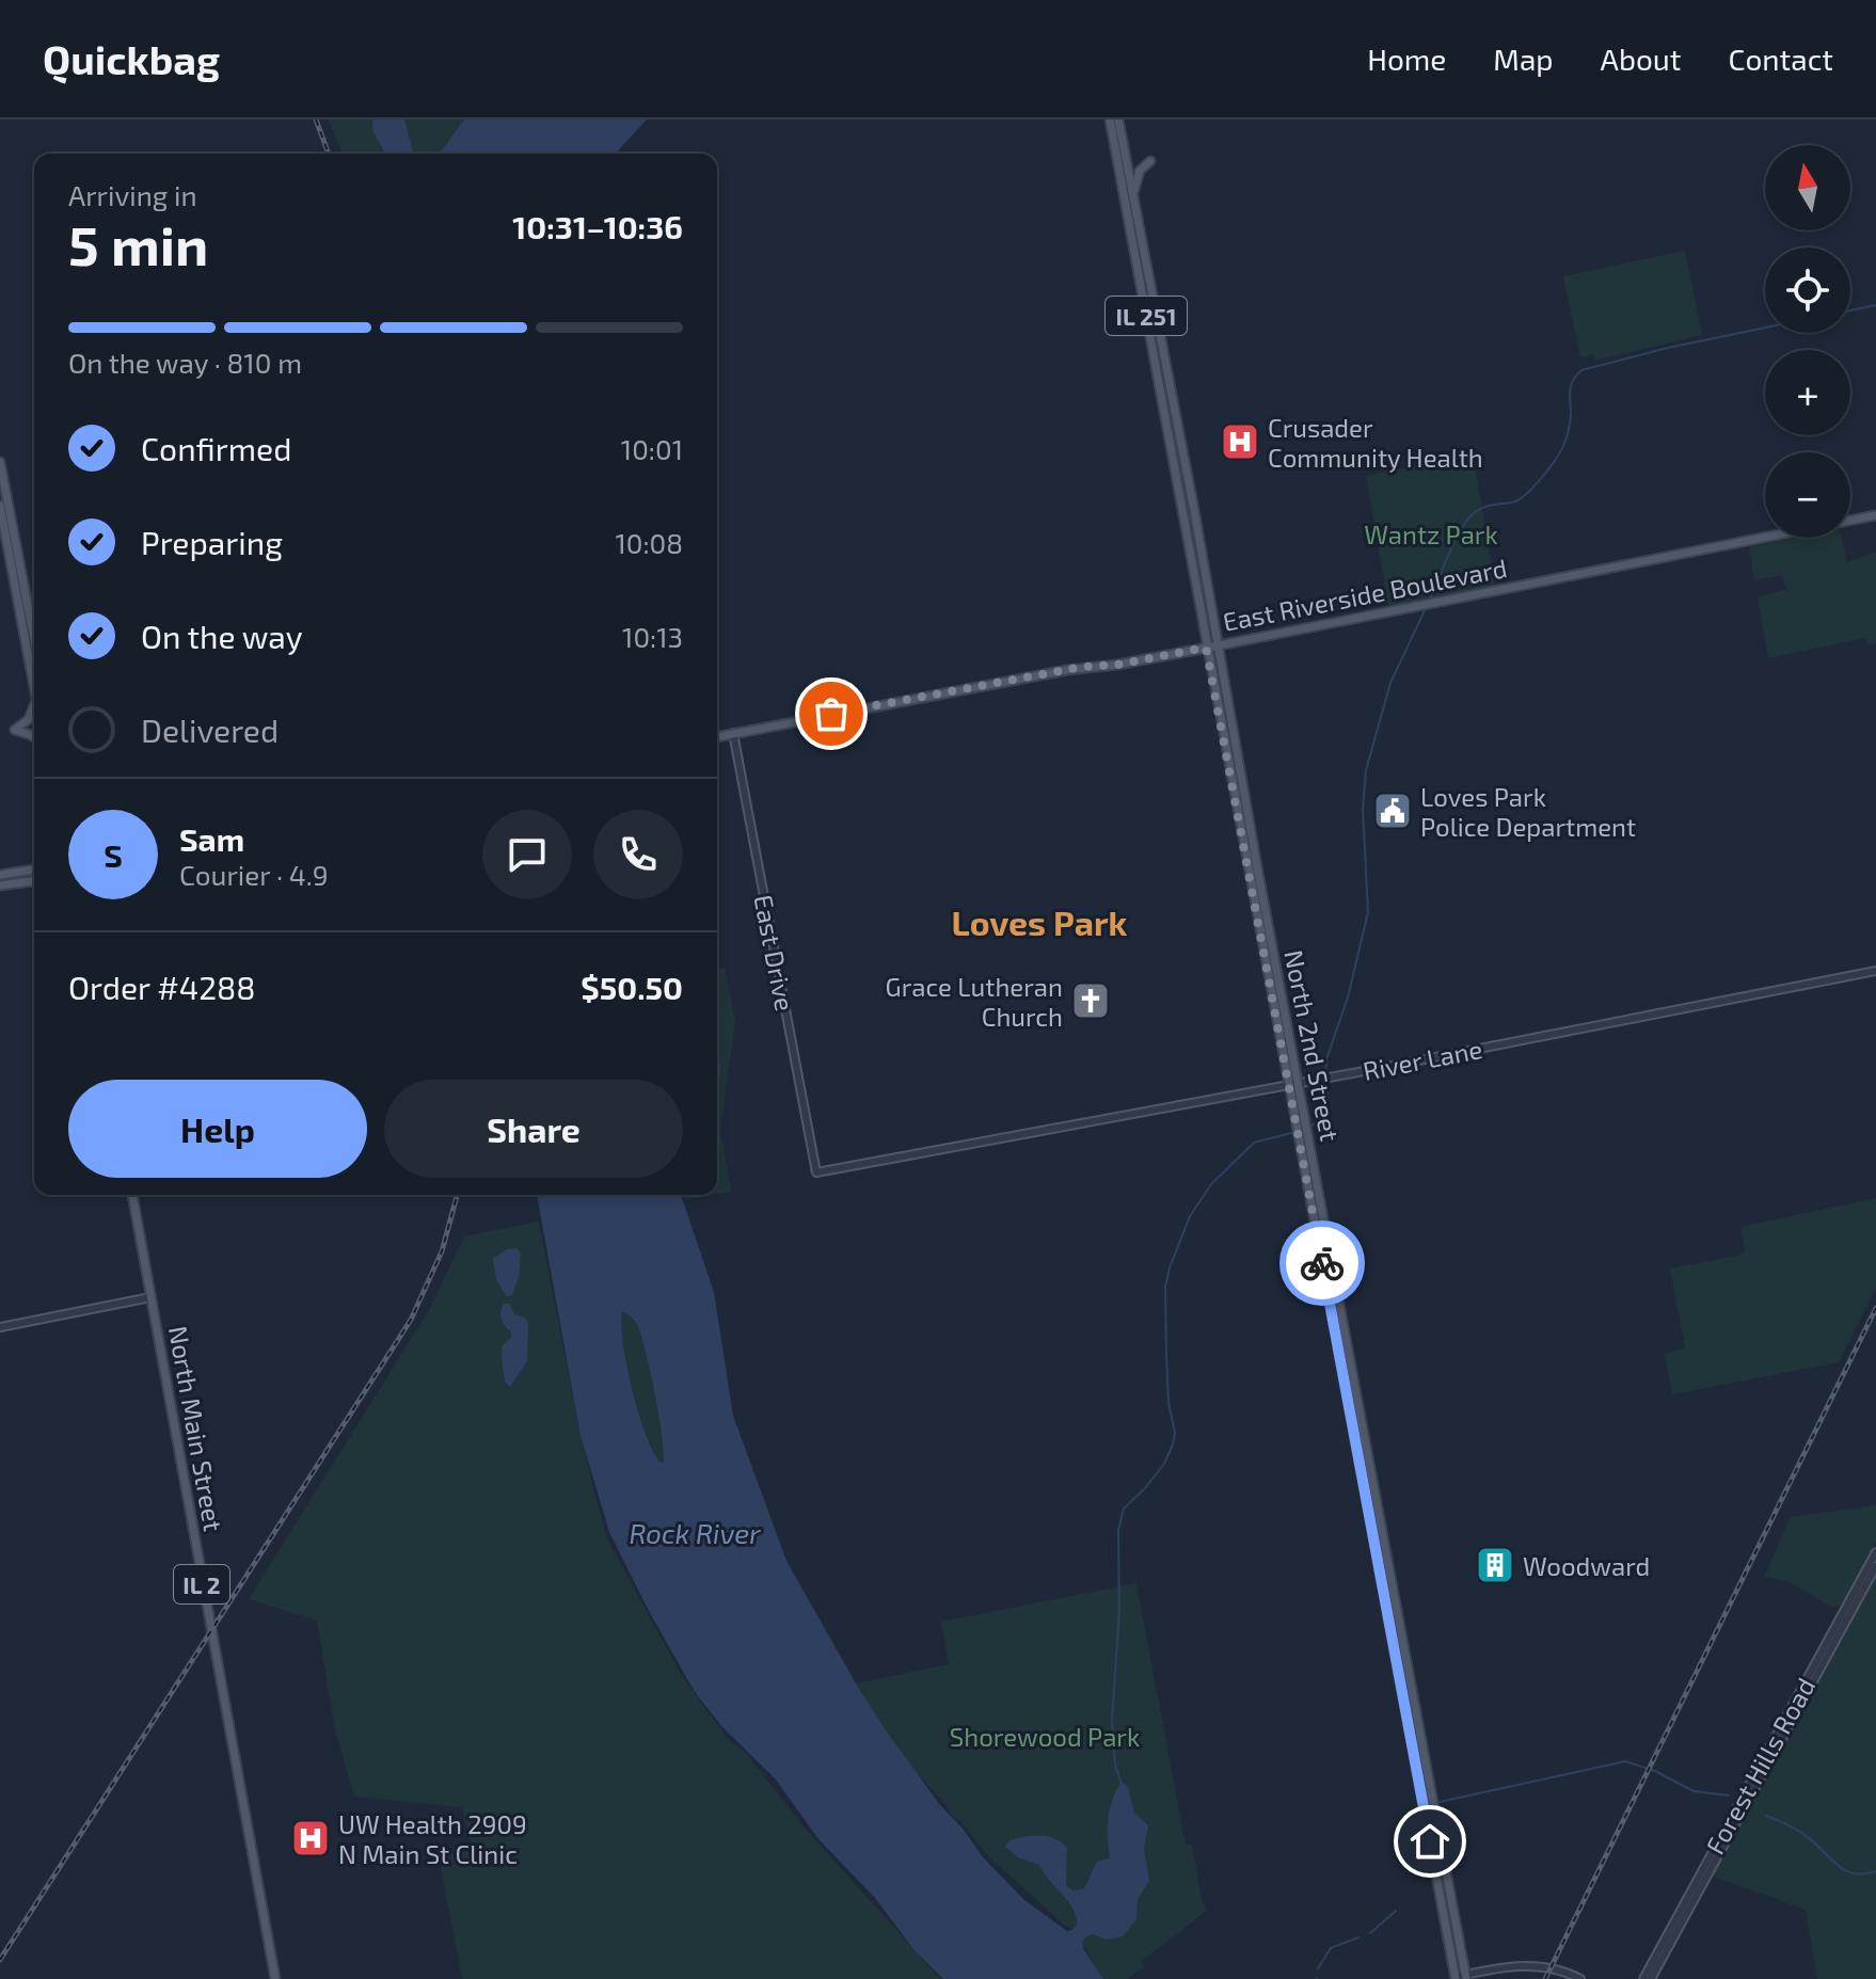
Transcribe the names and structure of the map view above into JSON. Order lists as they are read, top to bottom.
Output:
{
  "streets": {
    "main road": [
      "IL 251",
      "East Riverside Boulevard",
      "North 2nd Street",
      "North Main Street",
      "IL 2"
    ],
    "street": ["East Drive", "River Lane", "Forest Hills Road"]
  },
  "crossings": [
    ["East Riverside Boulevard", "East Drive"],
    ["East Riverside Boulevard", "North 2nd Street"],
    ["East Drive", "River Lane"],
    ["North 2nd Street", "River Lane"]
  ],
  "districts": ["Loves Park"],
  "water": ["Rock River"],
  "parks": ["Wantz Park", "Shorewood Park"],
  "places": {
    "hospital": ["Crusader Community Health", "UW Health 2909 N Main St Clinic"],
    "public building": ["Loves Park Police Department"],
    "church": ["Grace Lutheran Church"],
    "building": ["Woodward"]
  },
  "north": "top",
  "page": {
    "header": "Quickbag",
    "nav": [
      "Home",
      "Map",
      "About",
      "Contact"
    ],
    "map_buttons": ["+", "−"],
    "heading": ["5 min", "Arriving in", "10:31–10:36"],
    "panel": [
      "Sam",
      "Courier · 4.9",
      "Order #4288",
      "$50.50"
    ],
    "bar": "On the way · 810 m",
    "list": [
      ["Confirmed", "10:01"],
      ["Preparing", "10:08"],
      ["On the way", "10:13"],
      "Delivered"
    ],
    "round": "S",
    "buttons": ["Help", "Share"]
  }
}
